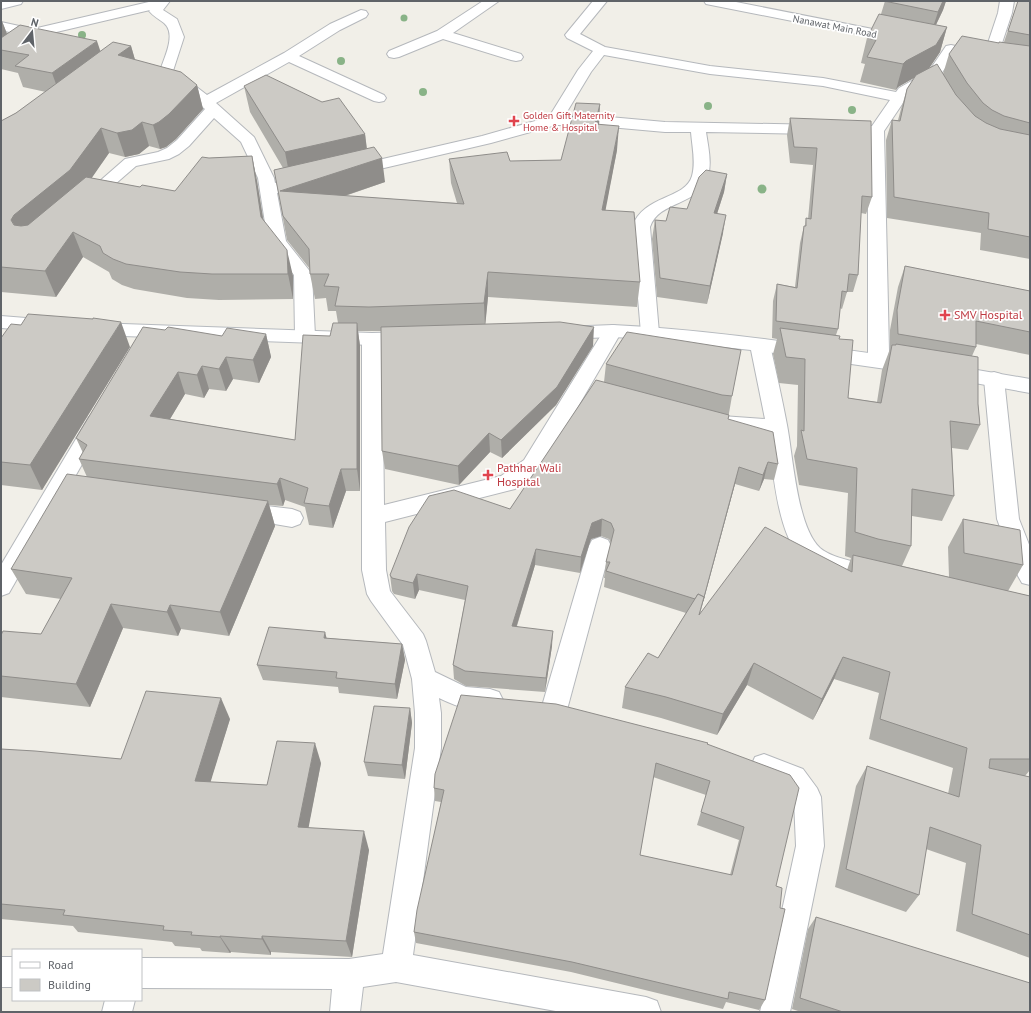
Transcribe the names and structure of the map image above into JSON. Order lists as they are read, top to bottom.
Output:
{
  "streets": {
    "street": ["Nanawat Main Road"]
  },
  "places": {
    "health": ["Golden Gift Maternity Home & Hospital", "SMV Hospital", "Pathhar Wali Hospital"]
  },
  "legend": ["Road", "Building"],
  "north": "top"
}
